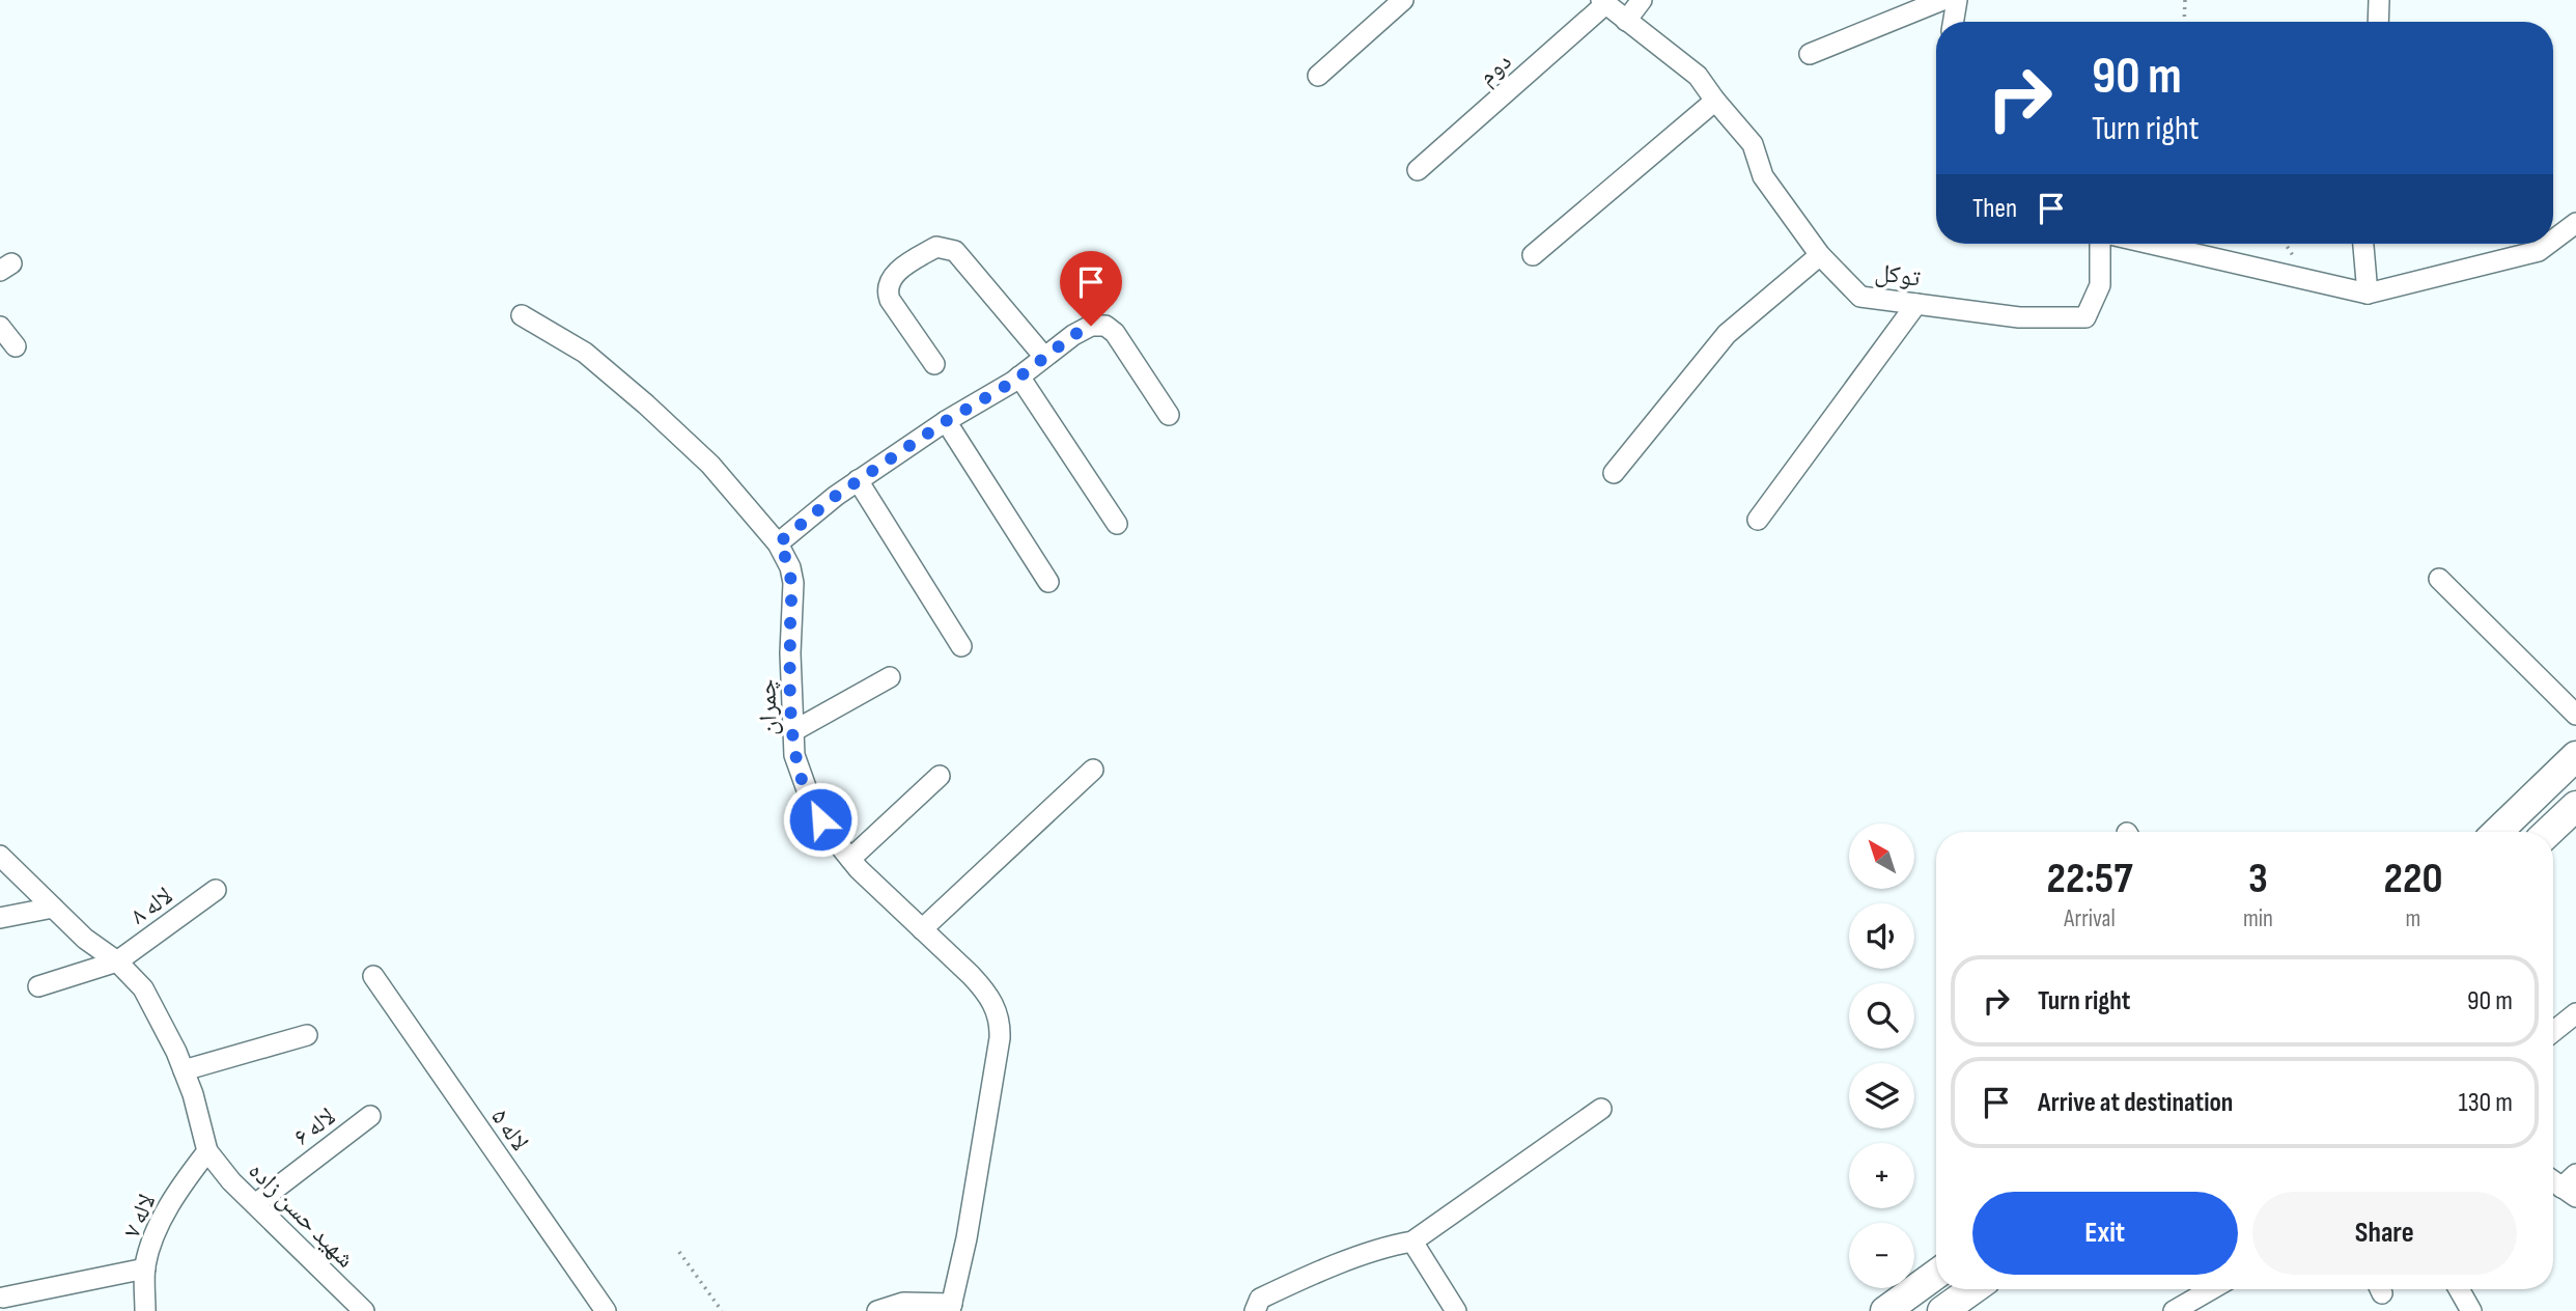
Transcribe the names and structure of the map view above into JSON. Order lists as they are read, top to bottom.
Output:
{
  "streets": {
    "street": [
      "دوم",
      "توکل",
      "چمران",
      "لاله ۸",
      "لاله ۶",
      "لاله ۵",
      "شهید حسن زاده",
      "لاله ۷"
    ]
  },
  "crossings": [
    ["دوم", "توکل"],
    ["لاله ۶", "شهید حسن زاده"],
    ["شهید حسن زاده", "لاله ۷"]
  ],
  "north": "top left",
  "page": {
    "turn": ["90 m", "Turn right"],
    "then": "Then",
    "map_buttons": ["+", "−"],
    "eta": [
      "22:57",
      "Arrival",
      "3",
      "min",
      "220",
      "m"
    ],
    "list": [
      {
        "name": "Turn right",
        "value": "90 m"
      },
      {
        "name": "Arrive at destination",
        "value": "130 m"
      }
    ],
    "buttons": ["Exit", "Share"]
  }
}
